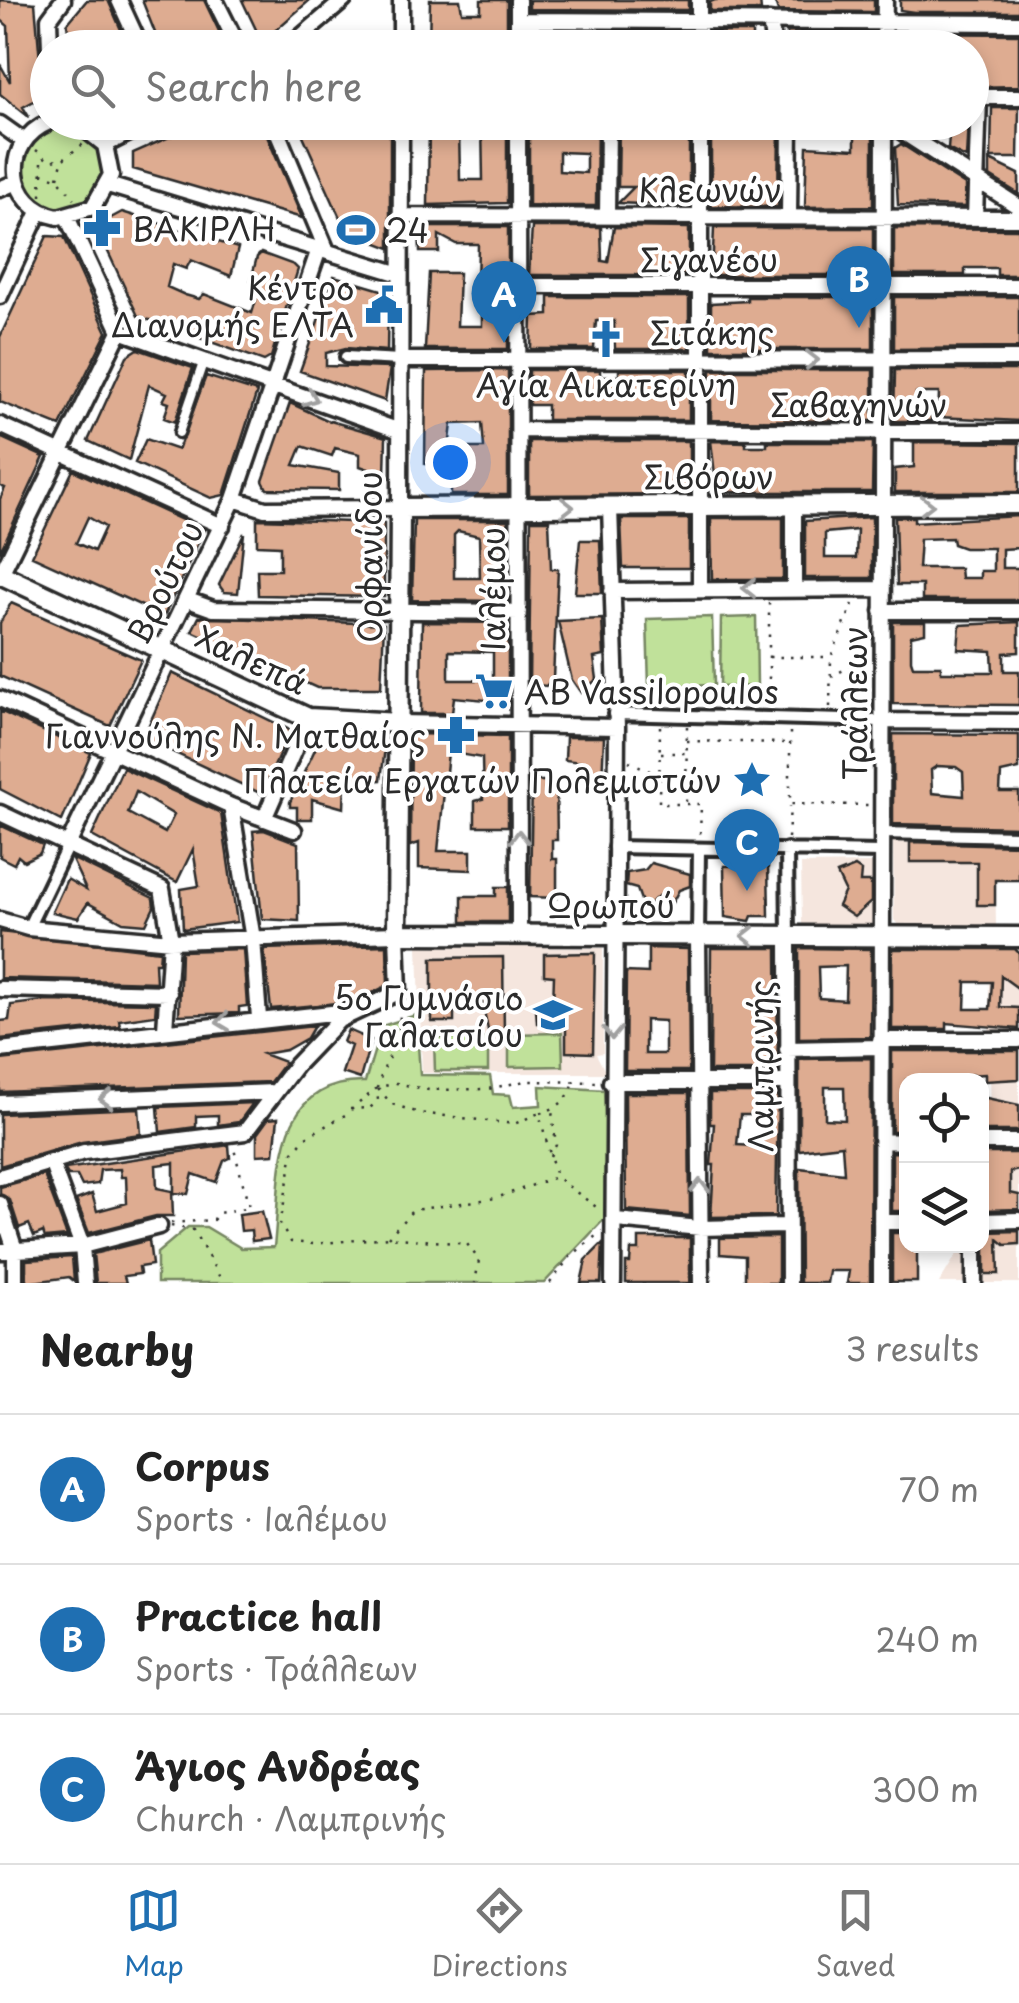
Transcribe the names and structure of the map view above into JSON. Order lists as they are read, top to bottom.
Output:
{
  "streets": {
    "street": [
      "Κλεωνών",
      "Σιγανέου",
      "Σιτάκης",
      "Σαβαγηνών",
      "Σιβόρων",
      "Ορφανίδου",
      "Βρούτου",
      "Ιαλέμου",
      "Χαλεπά",
      "Τράλλεων",
      "Ωρωπού",
      "Λαμπρινής"
    ]
  },
  "crossings": [
    ["Κλεωνών", "Ορφανίδου"],
    ["Κλεωνών", "Ιαλέμου"],
    ["Κλεωνών", "Τράλλεων"],
    ["Σιγανέου", "Ιαλέμου"],
    ["Σιγανέου", "Τράλλεων"],
    ["Σιτάκης", "Ορφανίδου"],
    ["Σιτάκης", "Ιαλέμου"],
    ["Σιτάκης", "Τράλλεων"],
    ["Σαβαγηνών", "Ιαλέμου"],
    ["Σαβαγηνών", "Τράλλεων"],
    ["Σιβόρων", "Ορφανίδου"],
    ["Σιβόρων", "Ιαλέμου"],
    ["Σιβόρων", "Τράλλεων"],
    ["Ορφανίδου", "Χαλεπά"],
    ["Ορφανίδου", "Ωρωπού"],
    ["Βρούτου", "Χαλεπά"],
    ["Ιαλέμου", "Χαλεπά"],
    ["Ιαλέμου", "Ωρωπού"],
    ["Τράλλεων", "Ωρωπού"],
    ["Ωρωπού", "Λαμπρινής"]
  ],
  "places": {
    "pharmacy": ["ΒΑΚΙΡΛΗ", "Γιαννούλης Ν. Ματθαίος"],
    "sports": ["24"],
    "public building": ["Κέντρο Διανομής ΕΛΤΑ"],
    "church": ["Αγία Αικατερίνη"],
    "supermarket": ["AB Vassilopoulos"],
    "place": ["Πλατεία Εργατών Πολεμιστών"],
    "school or university": ["5ο Γυμνάσιο Γαλατσίου"]
  },
  "page": {
    "search": "Search here",
    "pins": ["B", "A", "C"],
    "heading": ["Nearby", "3 results"],
    "list": [
      {
        "mark": "A",
        "name": "Corpus",
        "note": "Sports · Ιαλέμου",
        "value": "70 m"
      },
      {
        "mark": "B",
        "name": "Practice hall",
        "note": "Sports · Τράλλεων",
        "value": "240 m"
      },
      {
        "mark": "C",
        "name": "Άγιος Ανδρέας",
        "note": "Church · Λαμπρινής",
        "value": "300 m"
      }
    ],
    "nav": ["Map", "Directions", "Saved"]
  }
}
